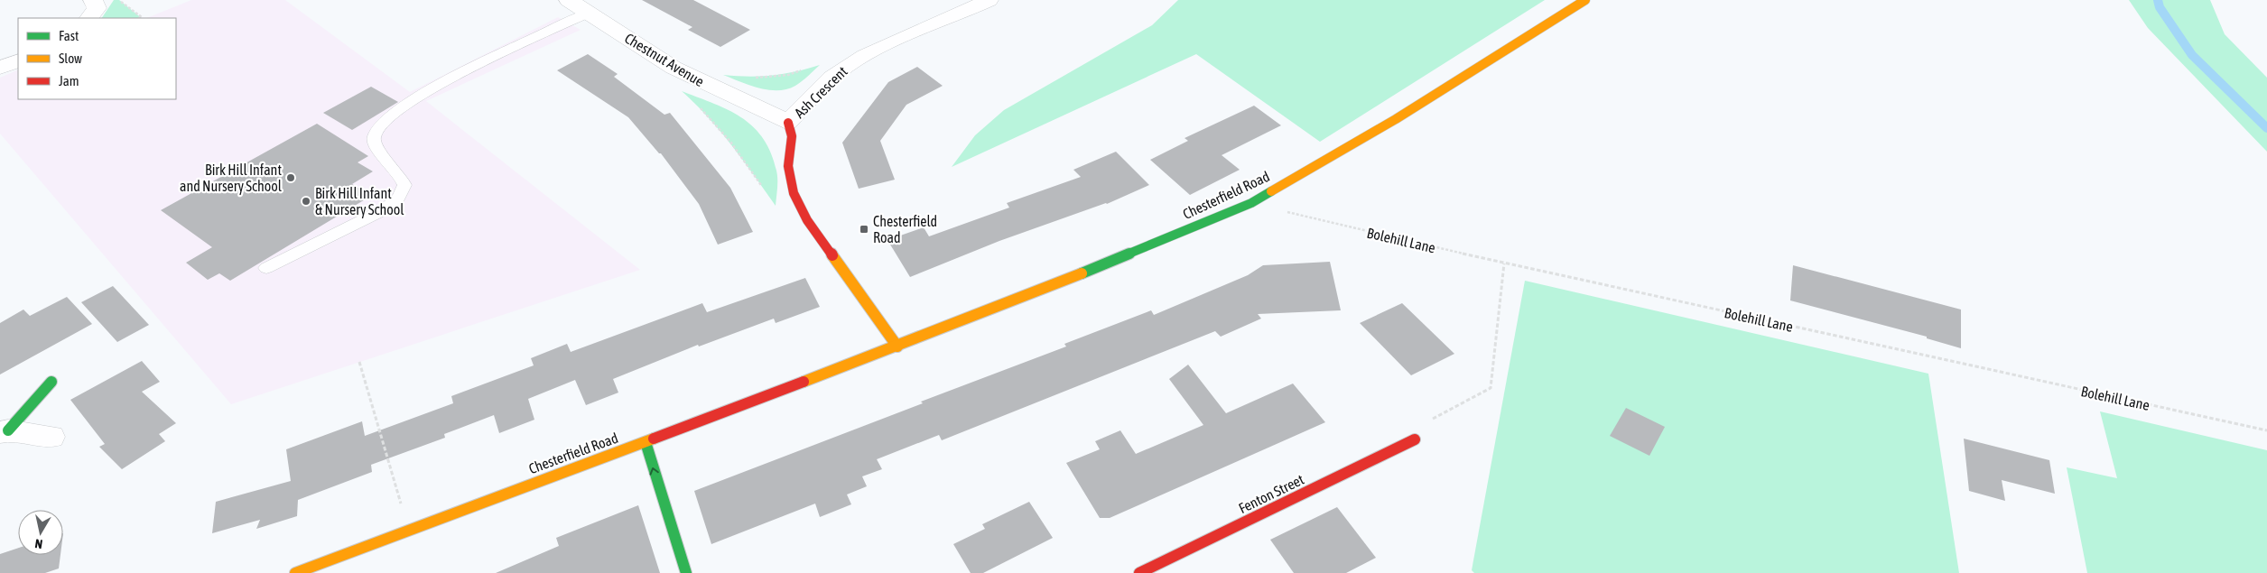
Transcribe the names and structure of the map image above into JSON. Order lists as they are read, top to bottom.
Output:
{
  "streets": {
    "main road": ["Ash Crescent", "Chesterfield Road", "Fenton Street"],
    "street": ["Chestnut Avenue"],
    "path": ["Bolehill Lane"]
  },
  "crossings": [
    ["Chestnut Avenue", "Ash Crescent"],
    ["Ash Crescent", "Chesterfield Road"],
    ["Chesterfield Road", "Bolehill Lane"]
  ],
  "places": {
    "other": ["Birk Hill Infant and Nursery School", "Birk Hill Infant & Nursery School"],
    "transit": ["Chesterfield Road"]
  },
  "legend": ["Fast", "Slow", "Jam"],
  "north": "bottom"
}
